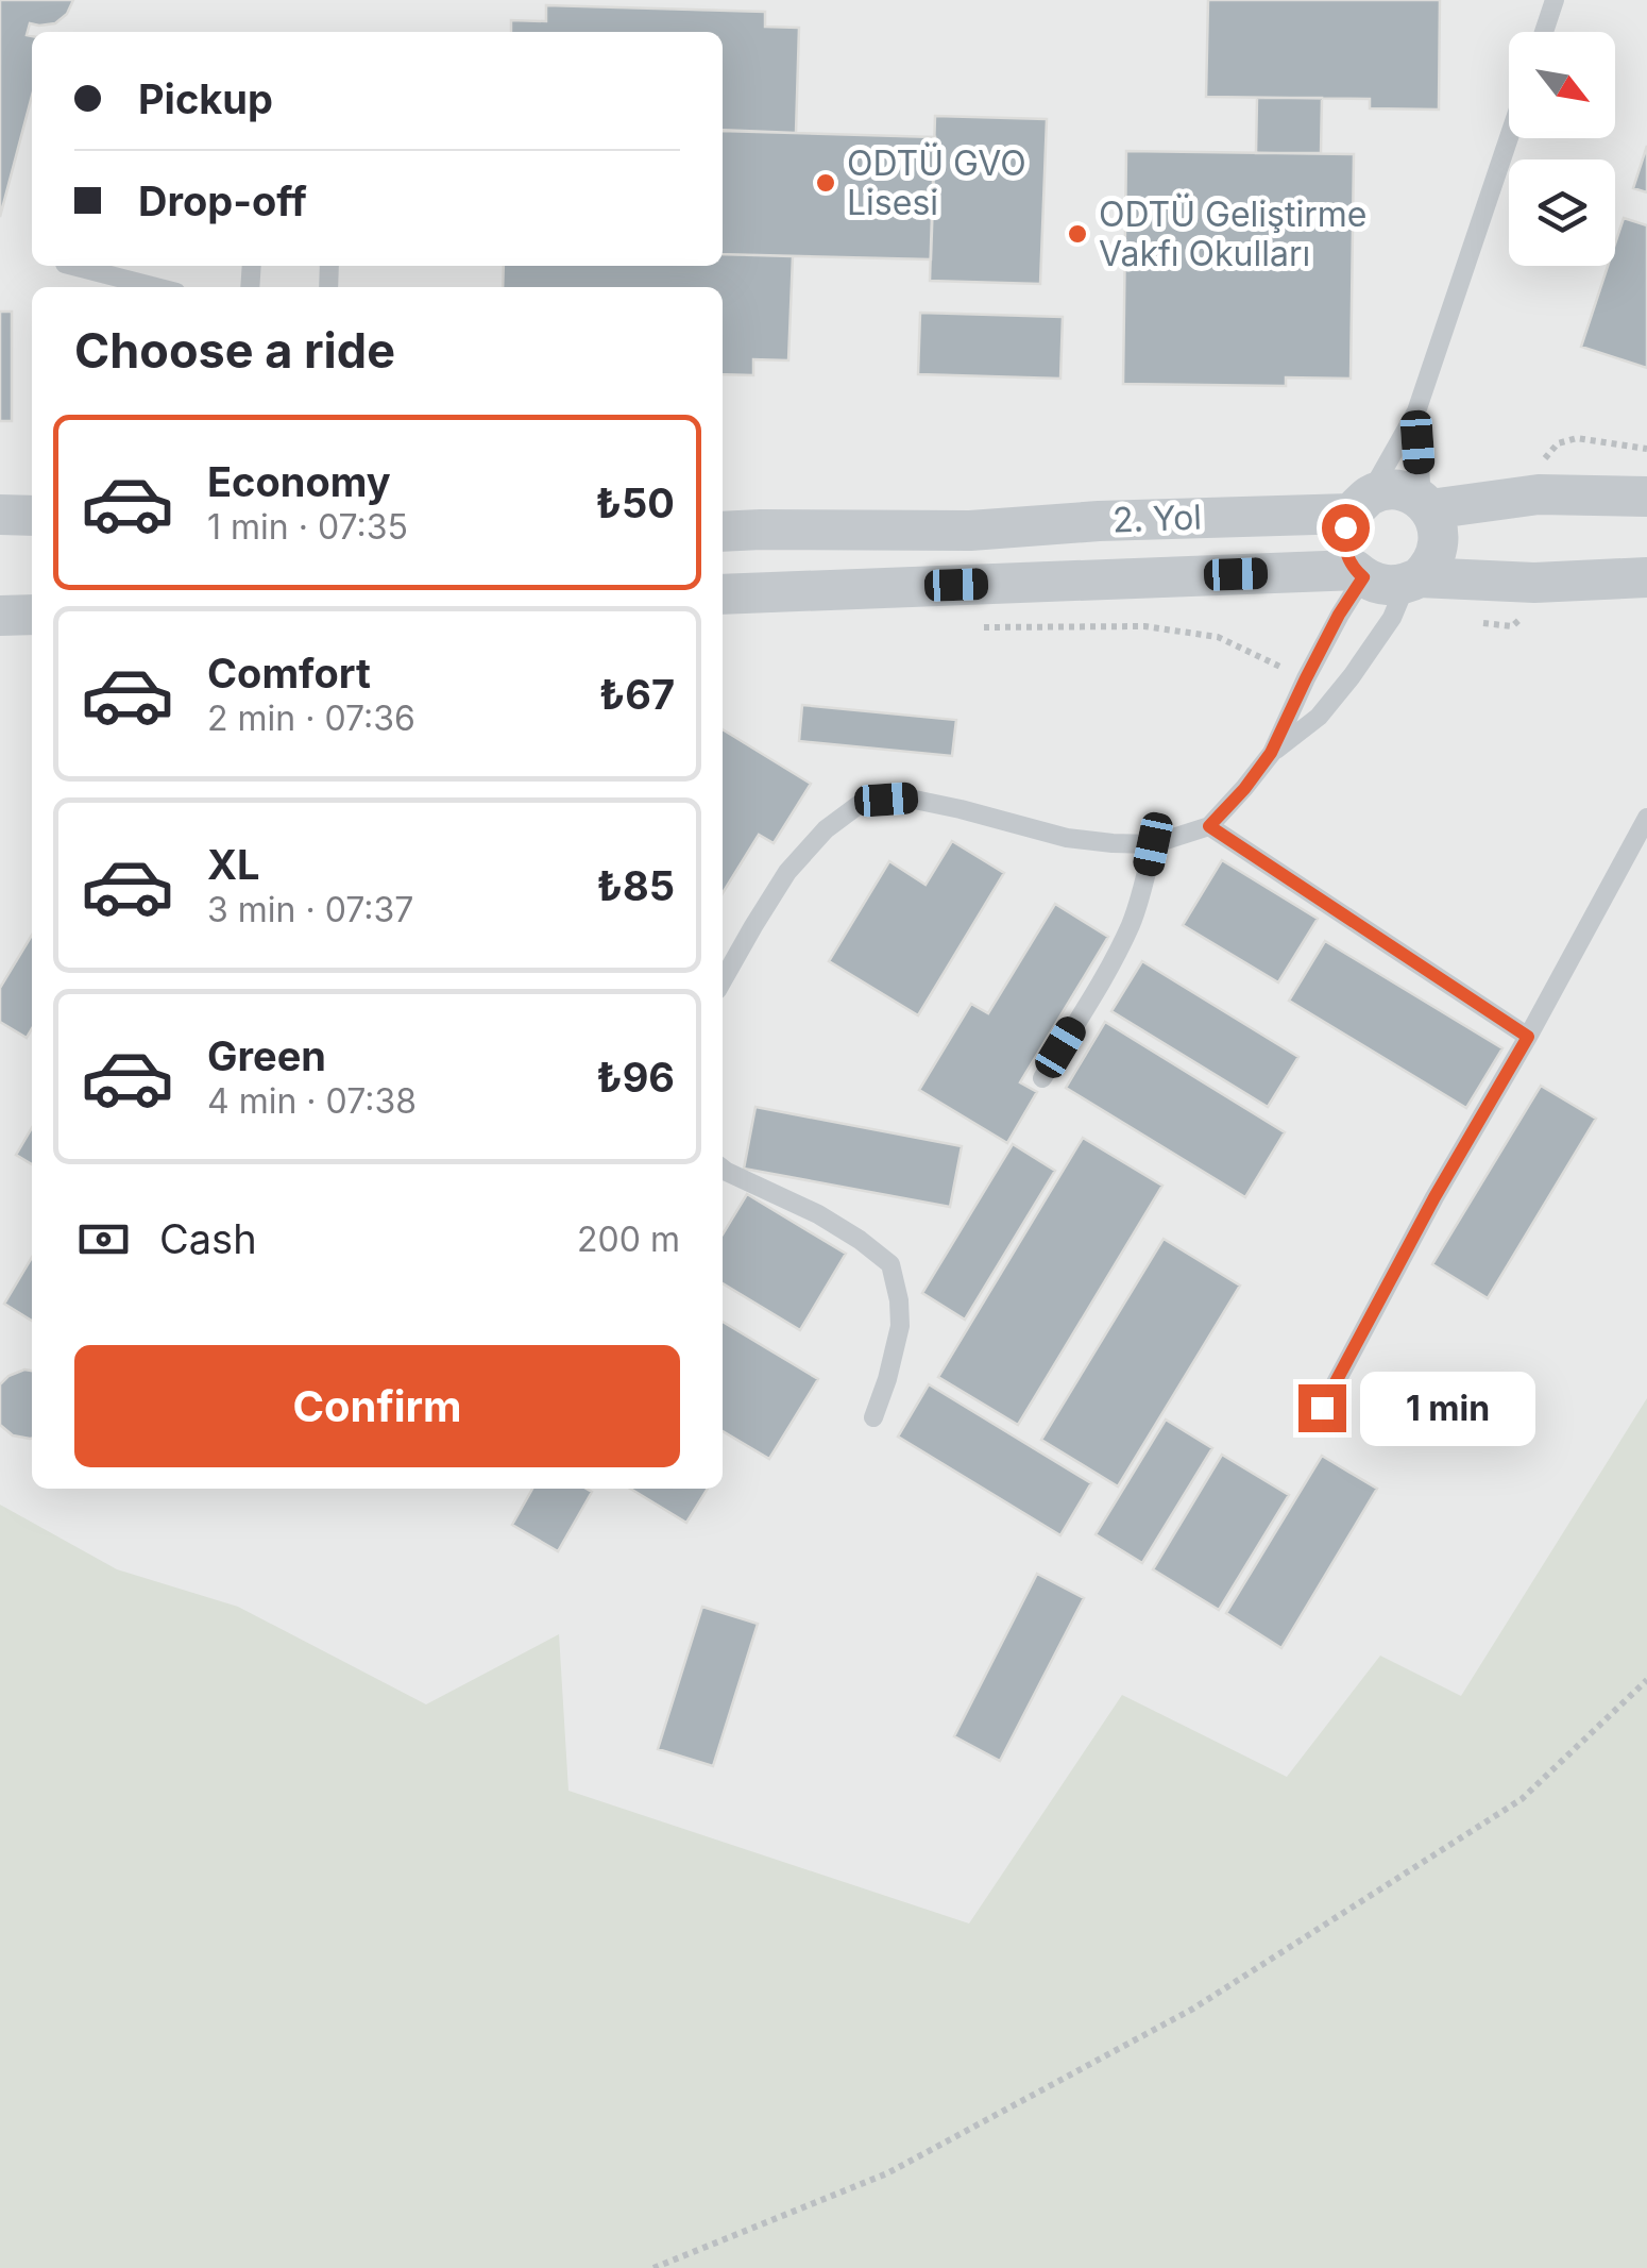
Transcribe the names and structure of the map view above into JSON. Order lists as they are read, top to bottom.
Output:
{
  "streets": {
    "street": ["2. Yol"]
  },
  "places": ["ODTÜ GVO Lisesi", "ODTÜ Geliştirme Vakfı Okulları"],
  "north": "bottom right",
  "page": {
    "banner": ["Pickup", "Drop-off"],
    "heading": "Choose a ride",
    "list": [
      {
        "name": "Economy",
        "note": "1 min · 07:35",
        "value": "₺50"
      },
      {
        "name": "Comfort",
        "note": "2 min · 07:36",
        "value": "₺67"
      },
      {
        "name": "XL",
        "note": "3 min · 07:37",
        "value": "₺85"
      },
      {
        "name": "Green",
        "note": "4 min · 07:38",
        "value": "₺96"
      }
    ],
    "pay": ["Cash", "200 m"],
    "buttons": "Confirm",
    "bubble": "1 min"
  }
}
